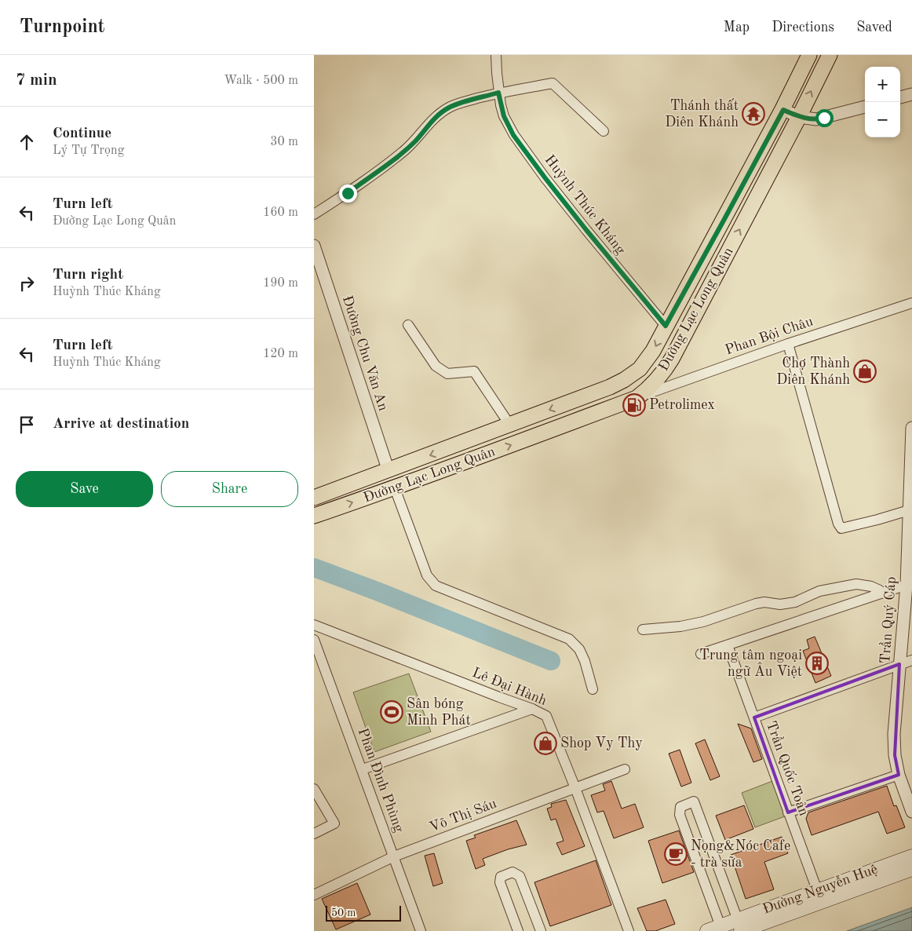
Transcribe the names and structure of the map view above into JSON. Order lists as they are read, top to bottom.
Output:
{
  "streets": {
    "main road": ["Đường Lạc Long Quân", "Đường Nguyễn Huệ"],
    "street": [
      "Huỳnh Thúc Kháng",
      "Phan Bội Châu",
      "Đường Chu Văn An",
      "Trần Quý Cáp",
      "Lê Đại Hành",
      "Trần Quốc Toản",
      "Phan Đình Phùng",
      "Võ Thị Sáu"
    ]
  },
  "crossings": [
    ["Huỳnh Thúc Kháng", "Đường Lạc Long Quân"],
    ["Đường Lạc Long Quân", "Phan Bội Châu"],
    ["Đường Lạc Long Quân", "Đường Chu Văn An"],
    ["Lê Đại Hành", "Võ Thị Sáu"],
    ["Trần Quốc Toản", "Đường Nguyễn Huệ"],
    ["Phan Đình Phùng", "Võ Thị Sáu"]
  ],
  "places": {
    "temple": ["Thánh thất Diên Khánh"],
    "shop": ["Chợ Thành Diên Khánh", "Shop Vy Thy"],
    "fuel station": ["Petrolimex"],
    "building": ["Trung tâm ngoại ngữ Âu Việt"],
    "sports": ["Sân bóng Minh Phát"],
    "cafe": ["Nọng&Nóc Cafe - trà sữa"]
  },
  "scale_bar": "50 m",
  "page": {
    "header": "Turnpoint",
    "nav": ["Map", "Directions", "Saved"],
    "heading": ["7 min", "Walk · 500 m"],
    "map_buttons": ["+", "−"],
    "list": [
      ["Continue", "Lý Tự Trọng", "30 m"],
      ["Turn left", "Đường Lạc Long Quân", "160 m"],
      ["Turn right", "Huỳnh Thúc Kháng", "190 m"],
      ["Turn left", "Huỳnh Thúc Kháng", "120 m"],
      "Arrive at destination"
    ],
    "buttons": ["Save", "Share"],
    "scale": "50 m"
  }
}
